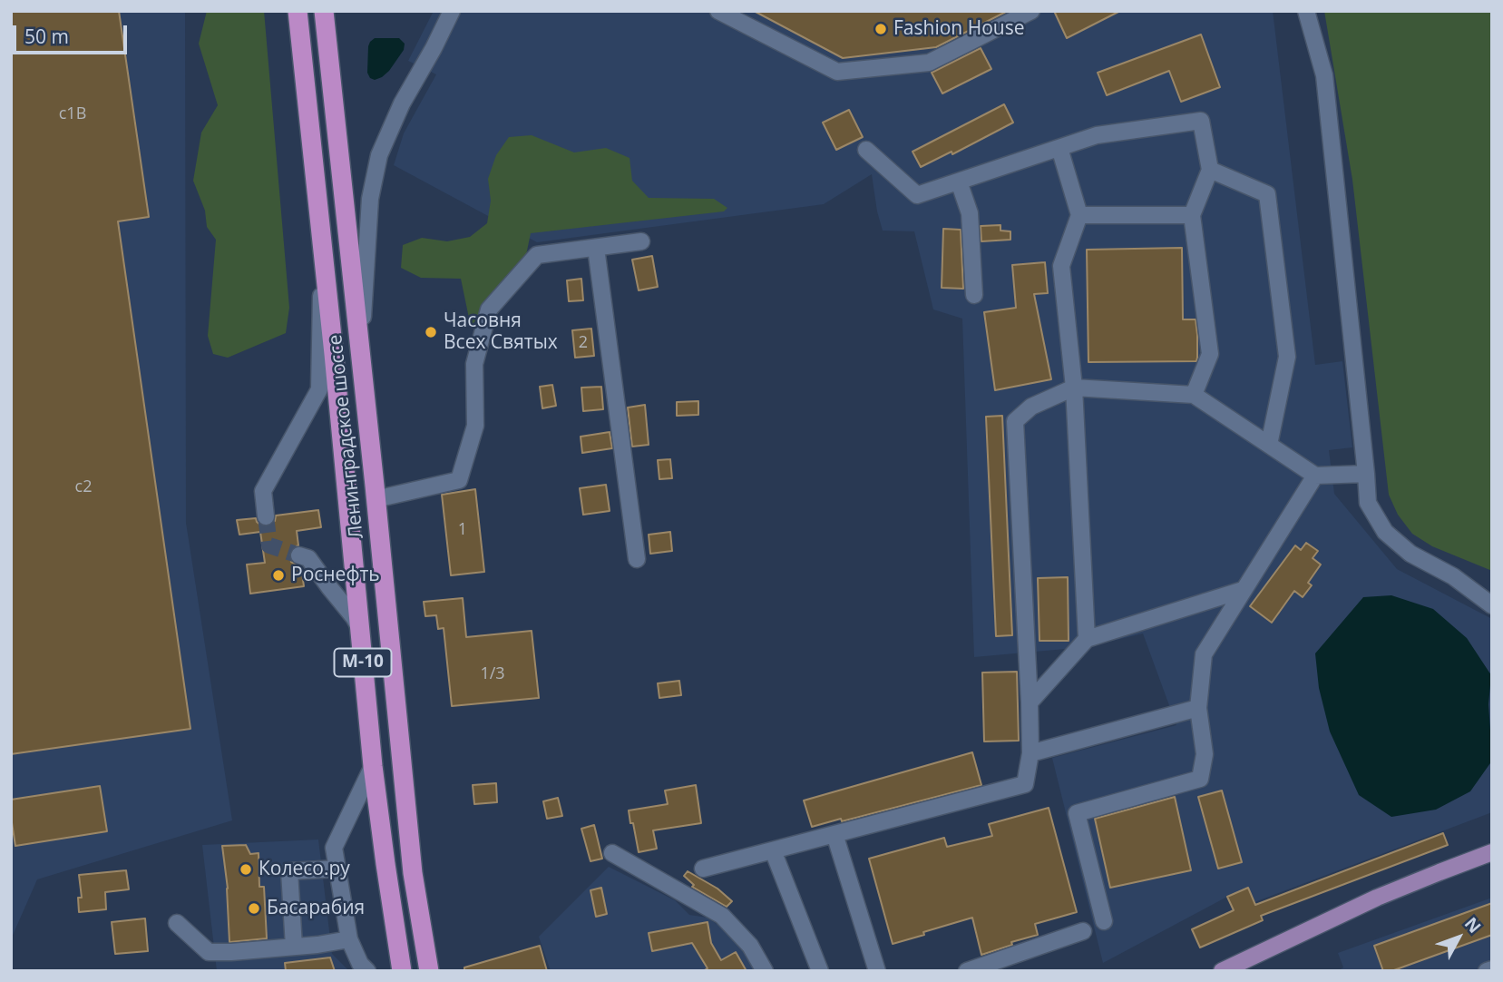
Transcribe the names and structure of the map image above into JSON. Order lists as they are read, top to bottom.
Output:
{
  "streets": {
    "highway": ["Ленинградское шоссе", "М-10"]
  },
  "places": [
    "Fashion House",
    "Часовня Всех Святых",
    "Роснефть",
    "Колесо.ру",
    "Басарабия"
  ],
  "house_numbers": [
    "с1В",
    "2",
    "с2",
    "1",
    "1/3"
  ],
  "scale_bar": "50 m",
  "north": "top right"
}
